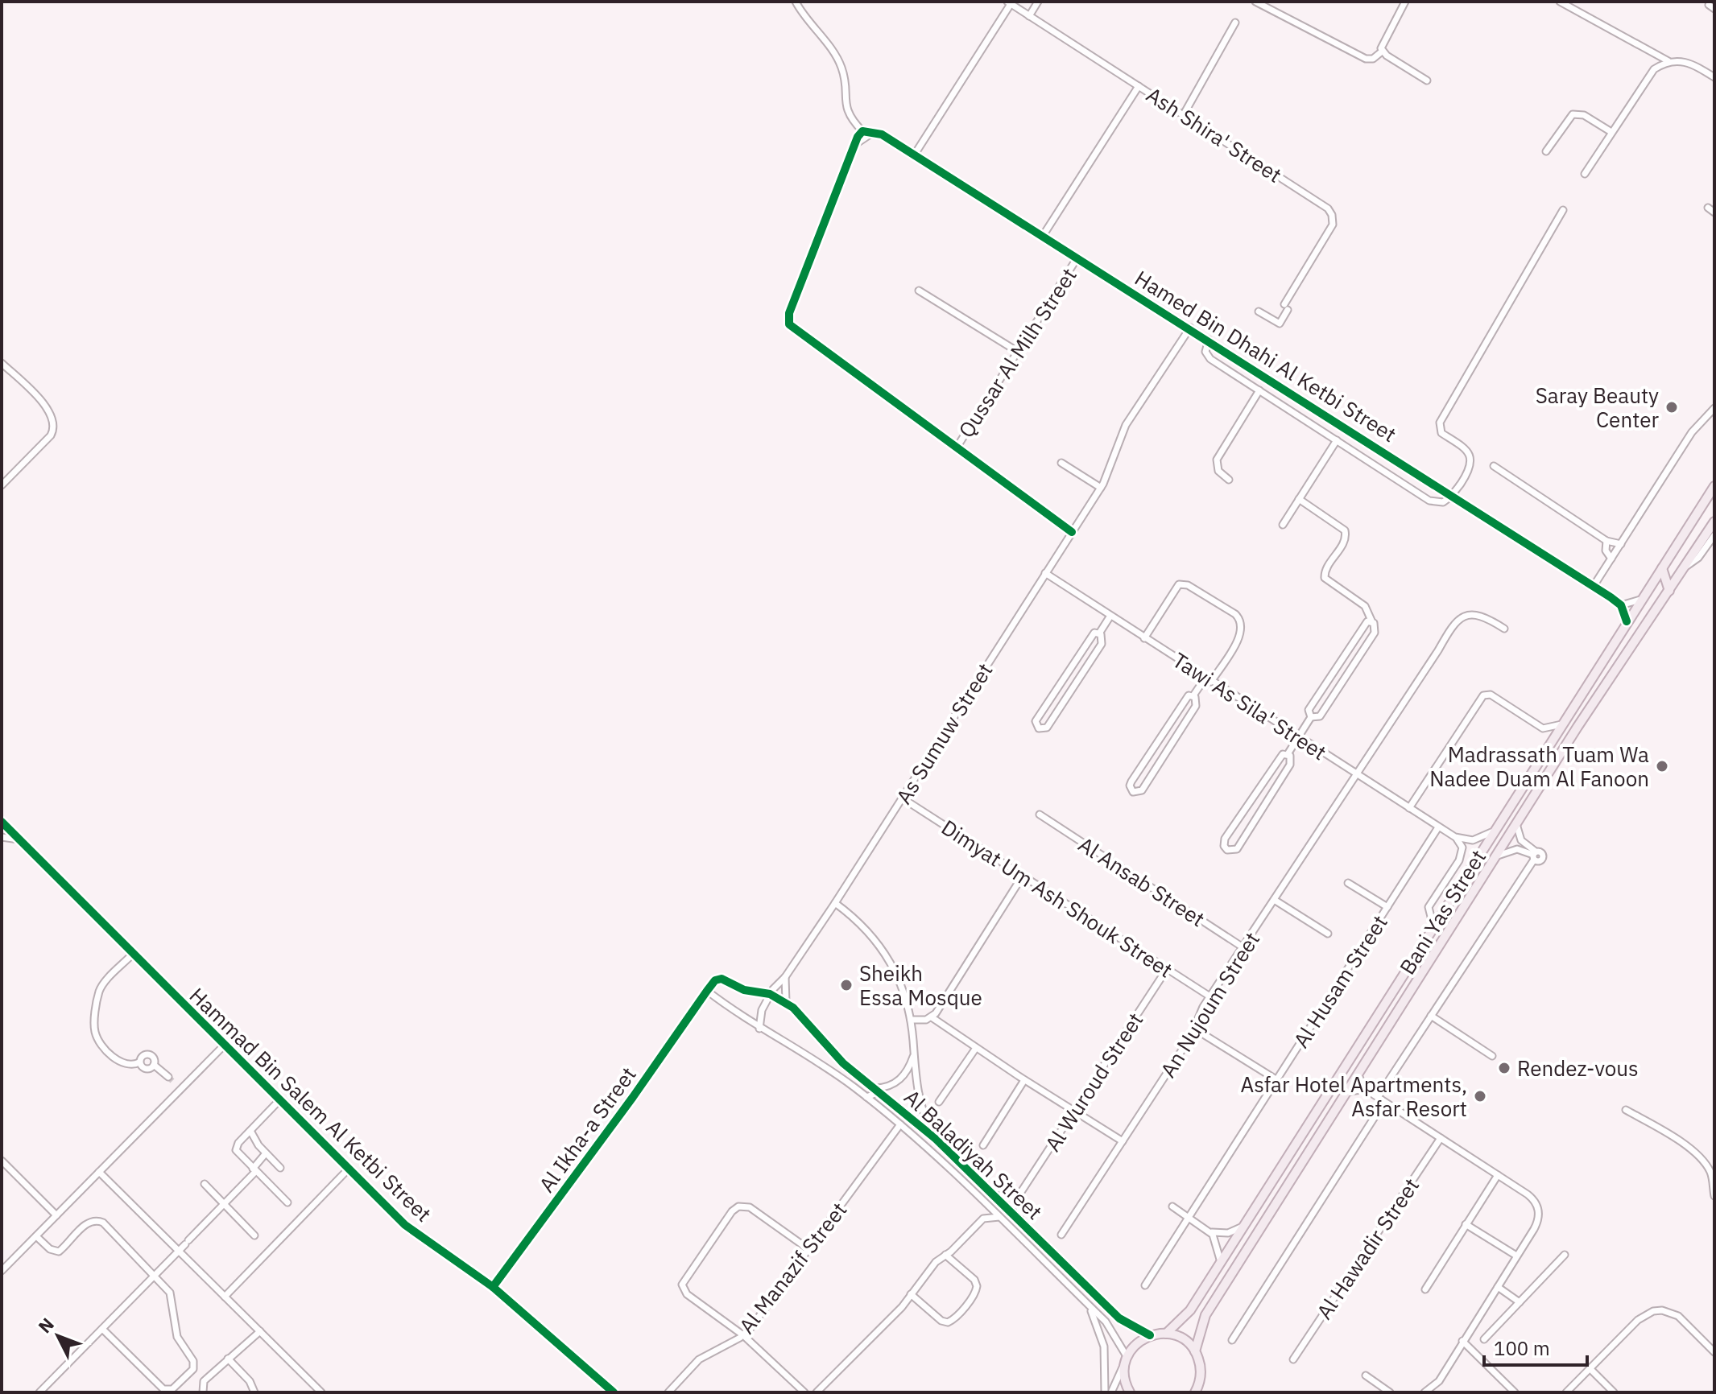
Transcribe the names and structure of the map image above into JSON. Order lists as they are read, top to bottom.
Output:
{
  "streets": {
    "main road": ["Bani Yas Street"],
    "street": [
      "Ash Shira' Street",
      "Qussar Al Milh Street",
      "Hamed Bin Dhahi Al Ketbi Street",
      "Tawi As Sila' Street",
      "As Sumuw Street",
      "Al Ansab Street",
      "Dimyat Um Ash Shouk Street",
      "Al Husam Street",
      "An Nujoum Street",
      "Al Wuroud Street",
      "Hammad Bin Salem Al Ketbi Street",
      "Al Ikha-a Street",
      "Al Baladiyah Street",
      "Al Hawadir Street",
      "Al Manazif Street"
    ]
  },
  "crossings": [
    ["Qussar Al Milh Street", "Hamed Bin Dhahi Al Ketbi Street"],
    ["Hamed Bin Dhahi Al Ketbi Street", "As Sumuw Street"],
    ["Tawi As Sila' Street", "As Sumuw Street"],
    ["Tawi As Sila' Street", "Al Husam Street"],
    ["Tawi As Sila' Street", "An Nujoum Street"],
    ["As Sumuw Street", "Dimyat Um Ash Shouk Street"],
    ["As Sumuw Street", "Al Baladiyah Street"],
    ["Al Ansab Street", "An Nujoum Street"],
    ["Dimyat Um Ash Shouk Street", "An Nujoum Street"],
    ["Dimyat Um Ash Shouk Street", "Al Wuroud Street"],
    ["Hammad Bin Salem Al Ketbi Street", "Al Ikha-a Street"],
    ["Al Ikha-a Street", "Al Baladiyah Street"],
    ["Al Baladiyah Street", "Al Manazif Street"]
  ],
  "places": [
    "Saray Beauty Center",
    "Madrassath Tuam Wa Nadee Duam Al Fanoon",
    "Sheikh Essa Mosque",
    "Rendez-vous",
    "Asfar Hotel Apartments, Asfar Resort"
  ],
  "scale_bar": "100 m",
  "north": "top left"
}
